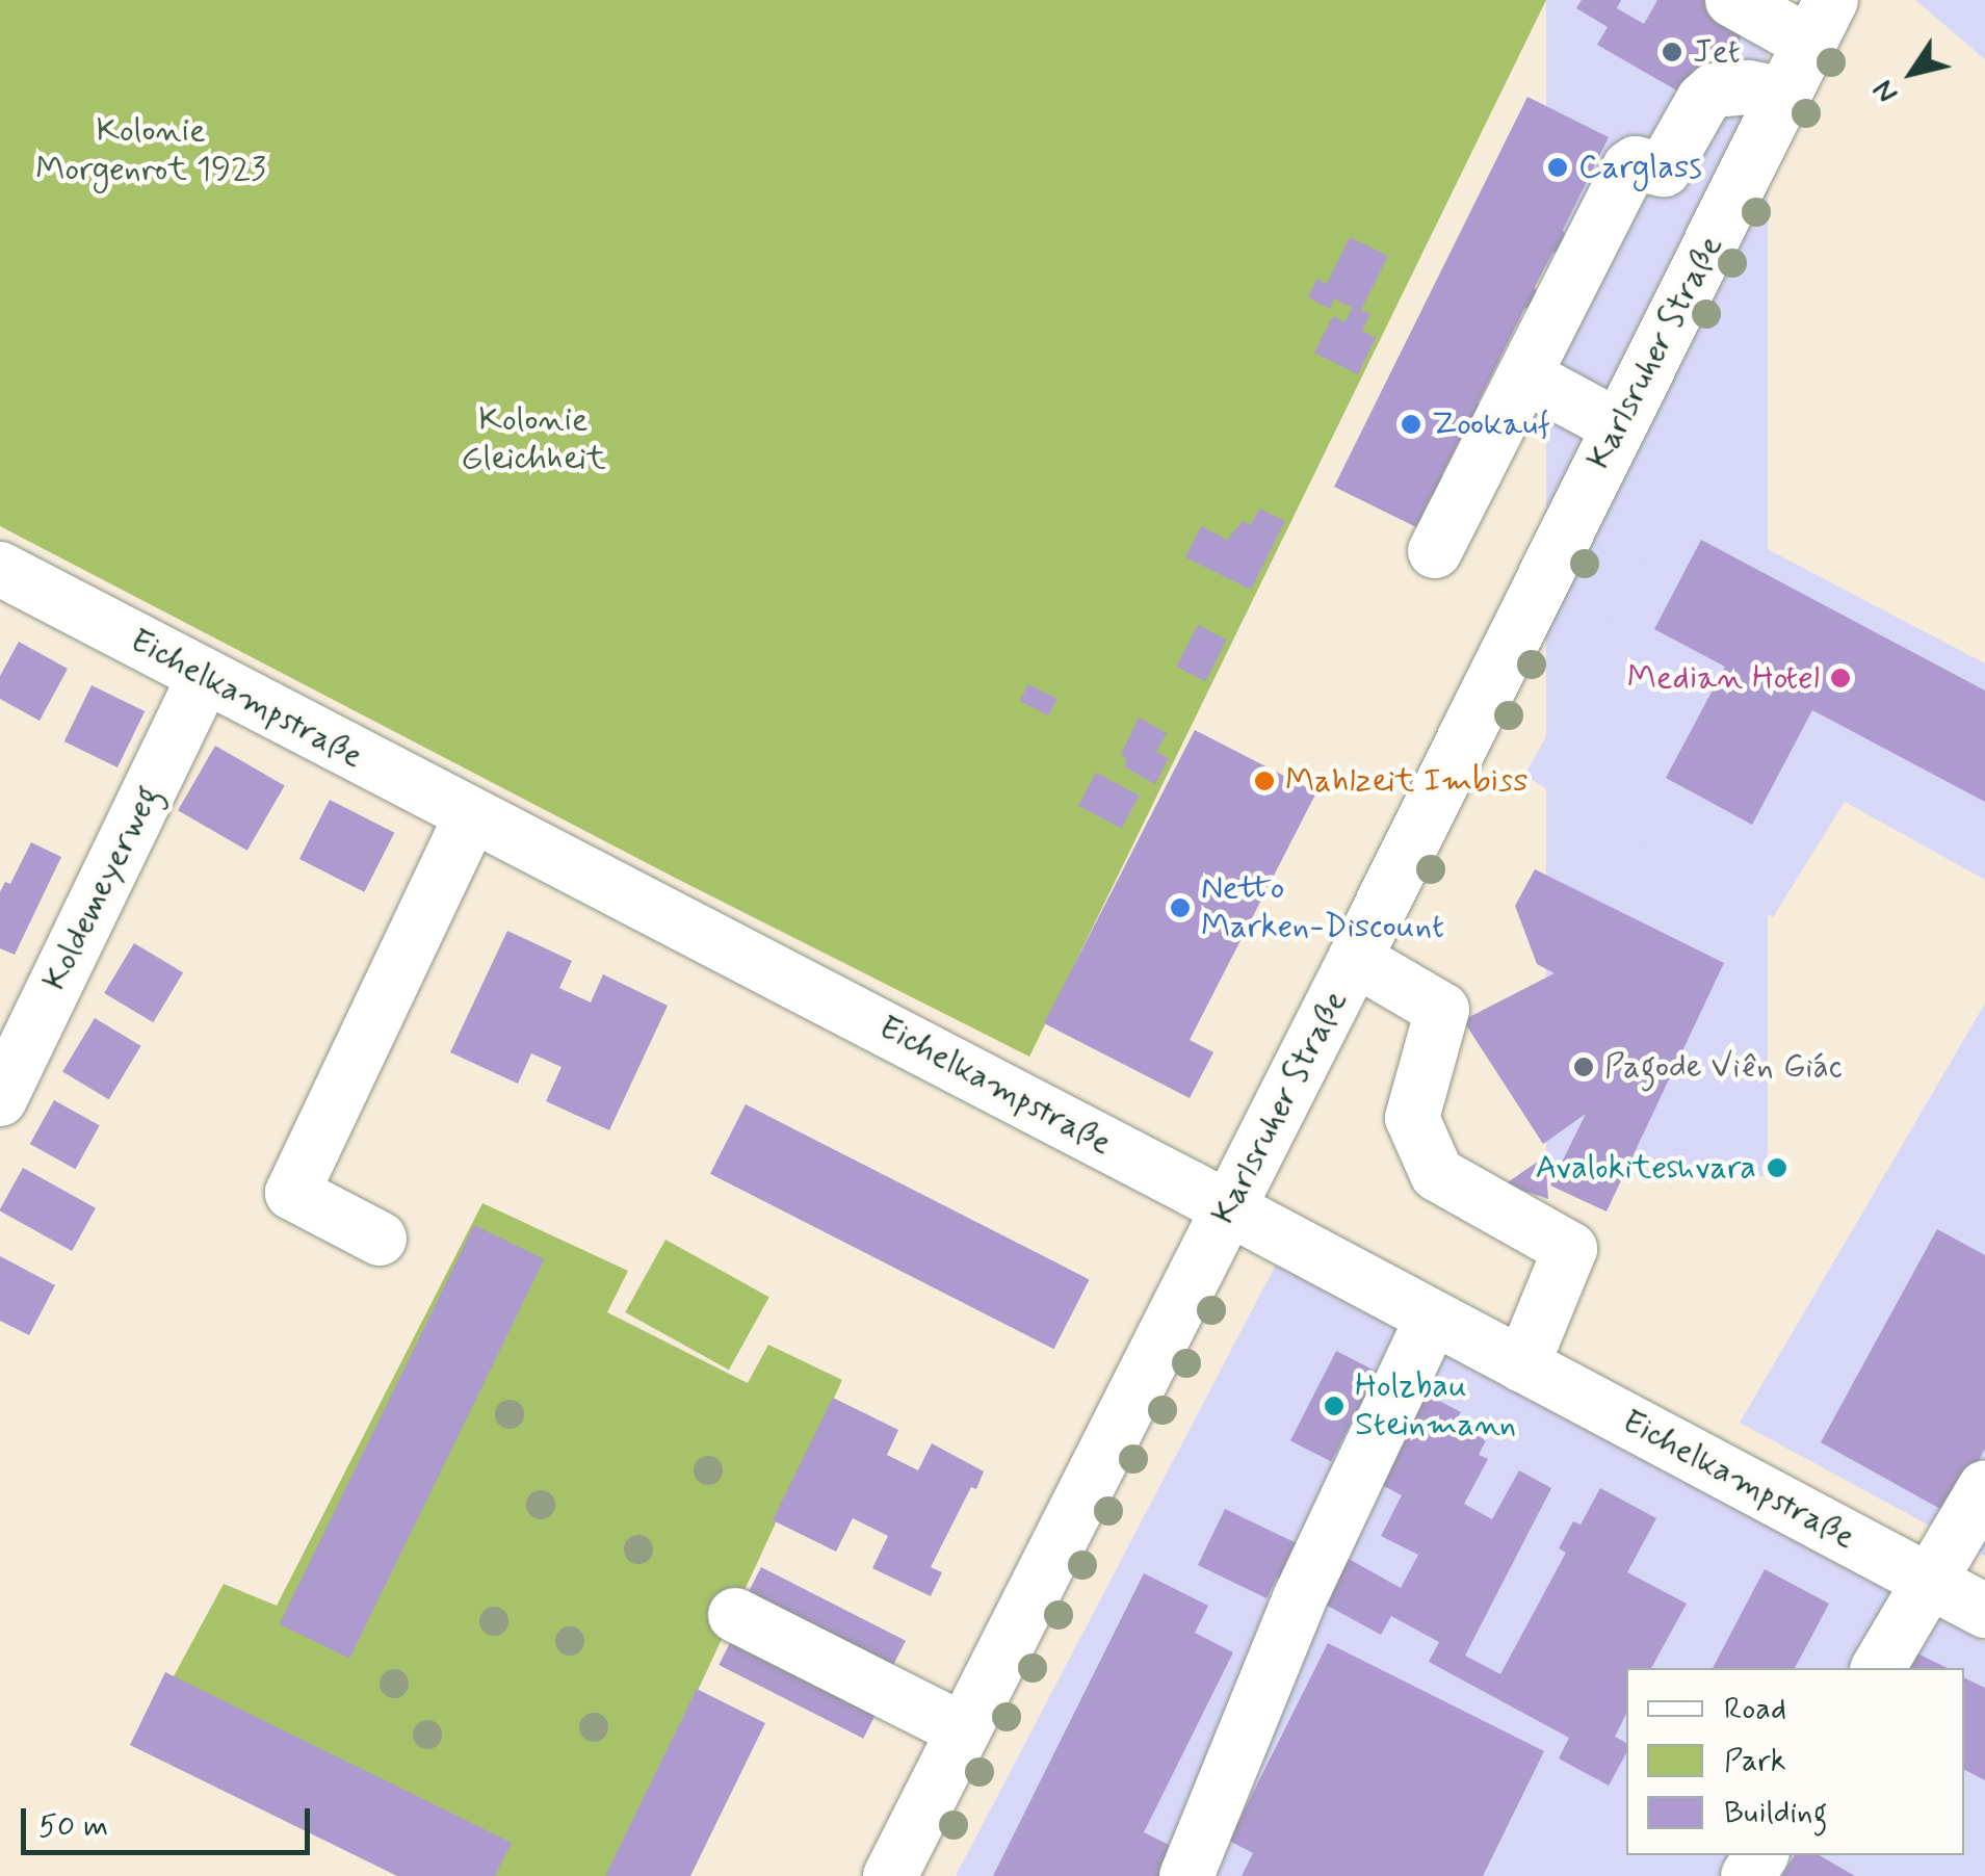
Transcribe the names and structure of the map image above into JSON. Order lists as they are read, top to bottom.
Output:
{
  "streets": {
    "street": ["Karlsruher Straße", "Eichelkampstraße", "Koldemeyerweg"]
  },
  "crossings": [
    ["Karlsruher Straße", "Eichelkampstraße"],
    ["Eichelkampstraße", "Koldemeyerweg"]
  ],
  "parks": ["Kolonie Morgenrot 1923", "Kolonie Gleichheit"],
  "places": [
    "Jet",
    "Carglass",
    "Zookauf",
    "Median Hotel",
    "Mahlzeit Imbiss",
    "Netto Marken-Discount",
    "Pagode Viên Giác",
    "Avalokiteshvara",
    "Holzbau Steinmann"
  ],
  "legend": ["Road", "Park", "Building"],
  "scale_bar": "50 m",
  "north": "bottom left"
}
